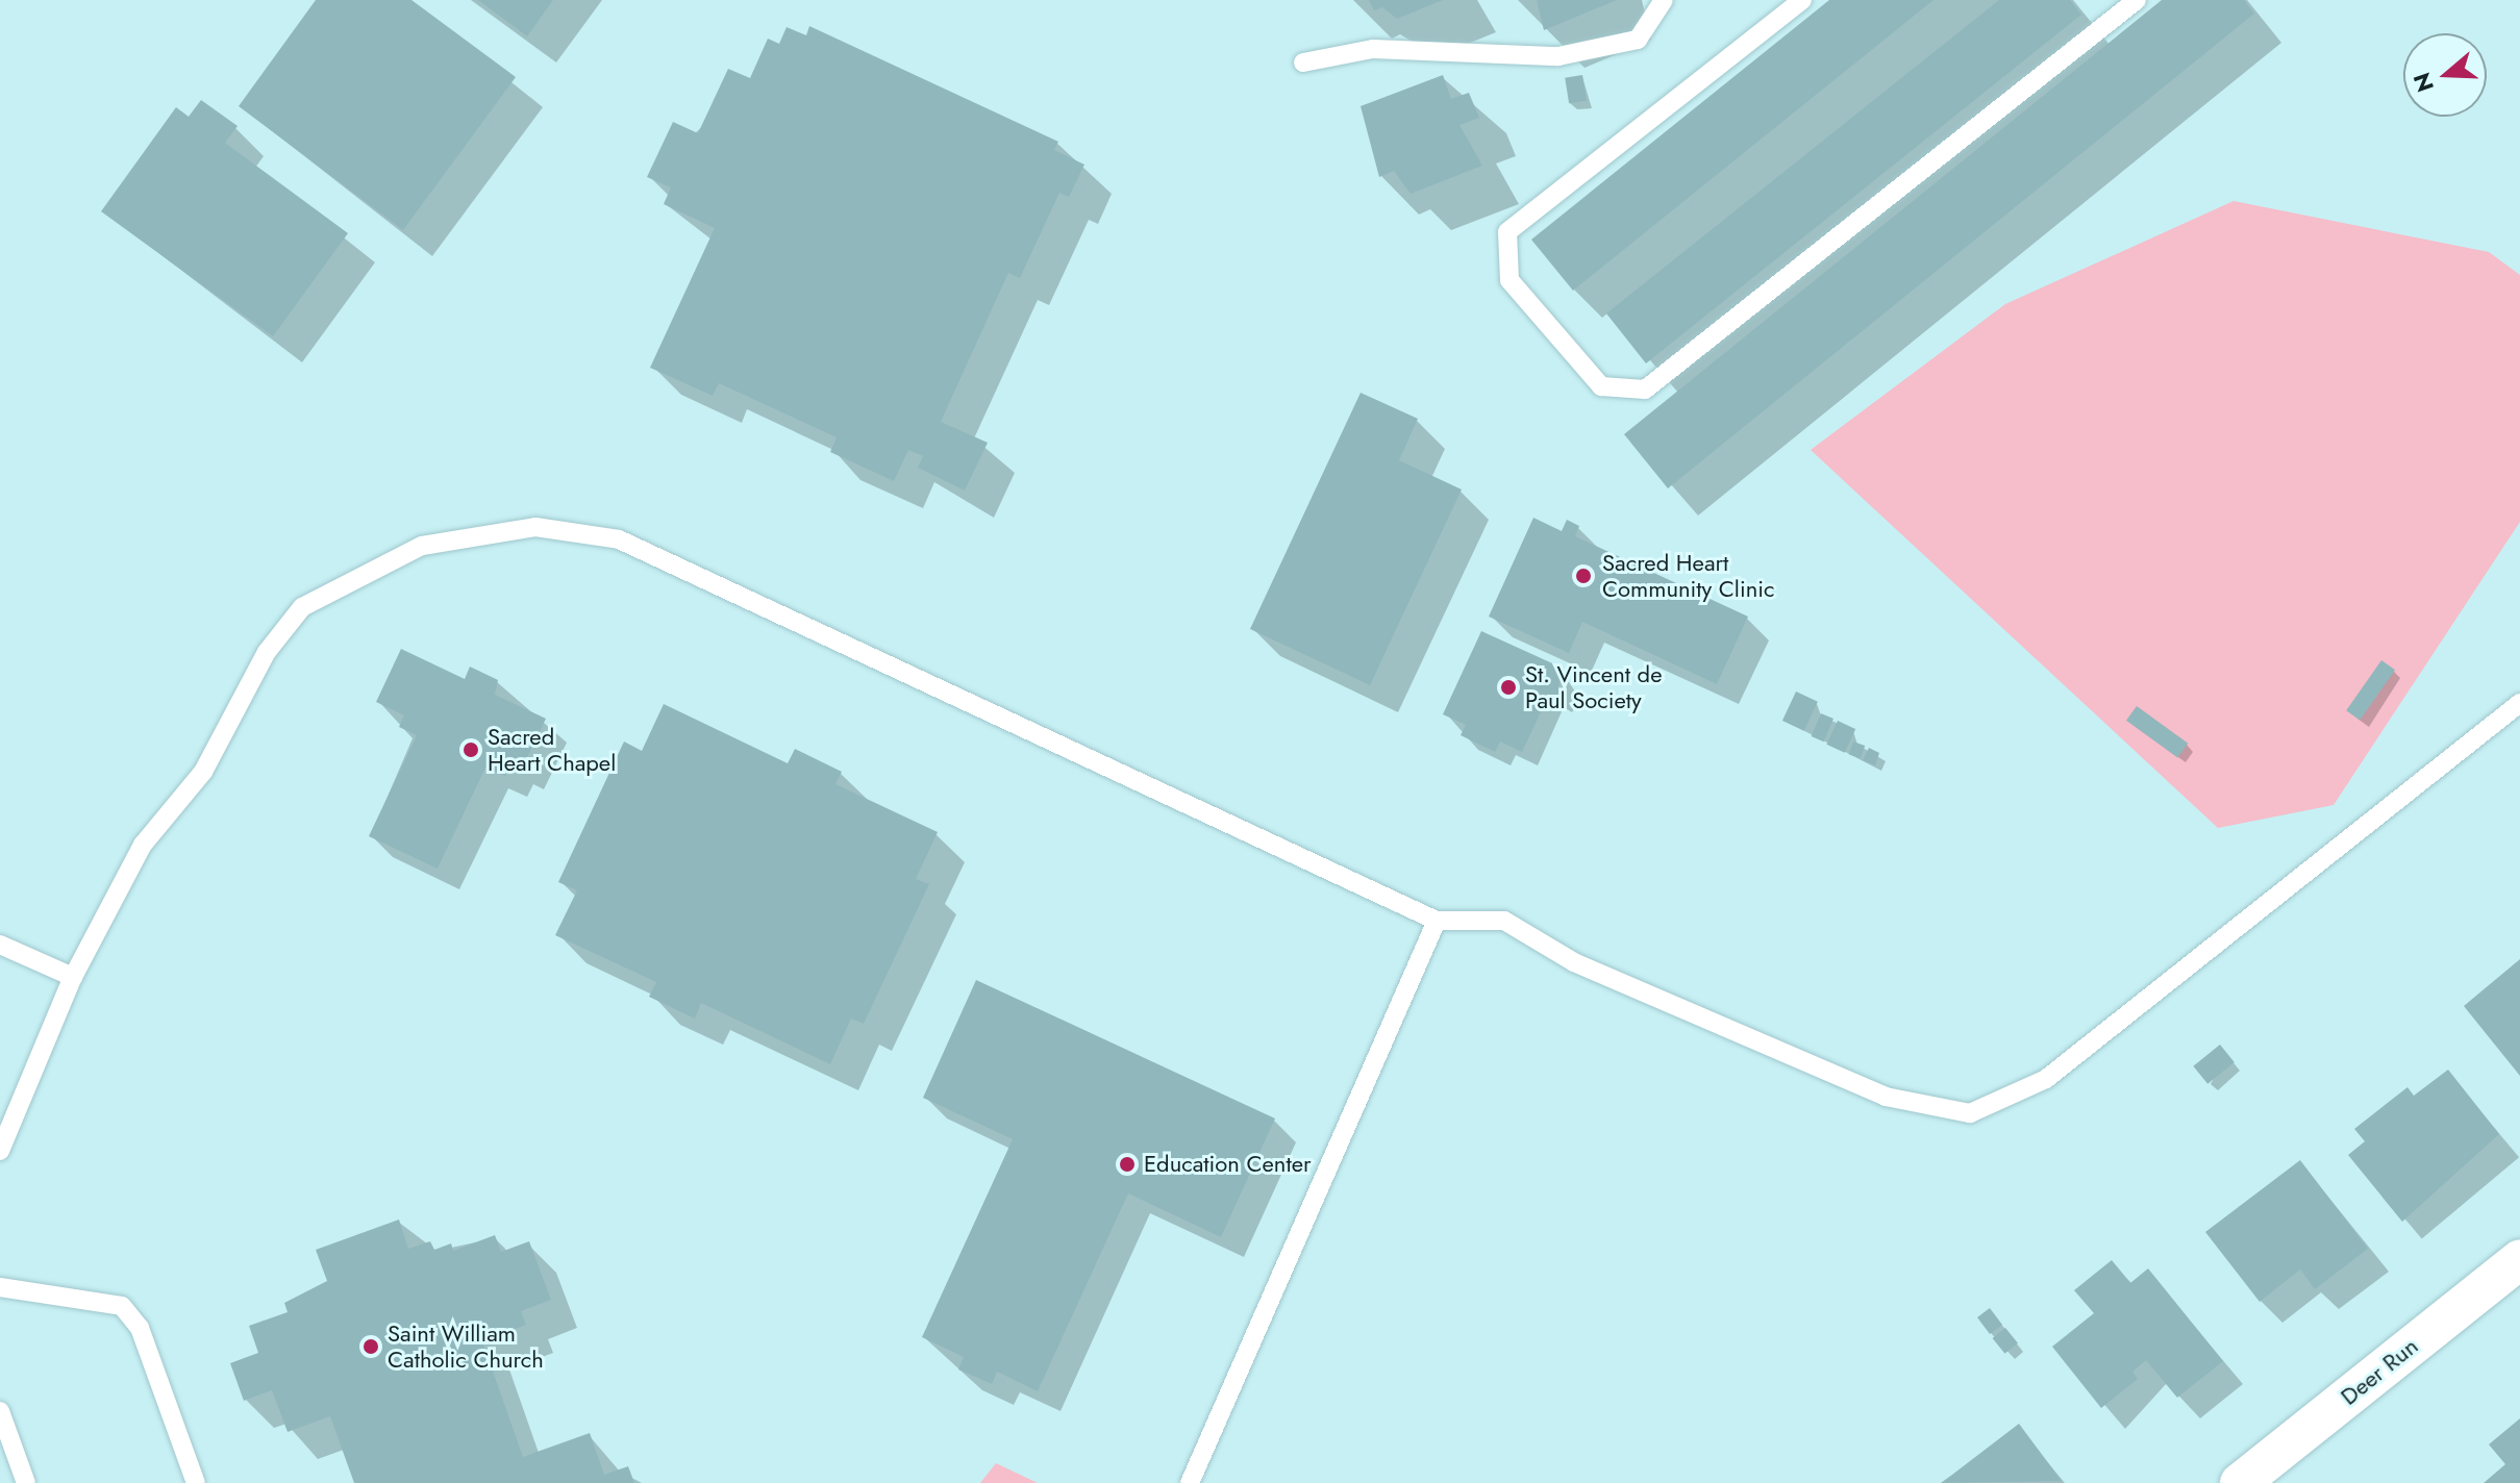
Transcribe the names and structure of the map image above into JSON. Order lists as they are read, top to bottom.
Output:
{
  "streets": {
    "street": ["Deer Run"]
  },
  "places": [
    "Sacred Heart Community Clinic",
    "St. Vincent de Paul Society",
    "Sacred Heart Chapel",
    "Education Center",
    "Saint William Catholic Church"
  ],
  "north": "left"
}
